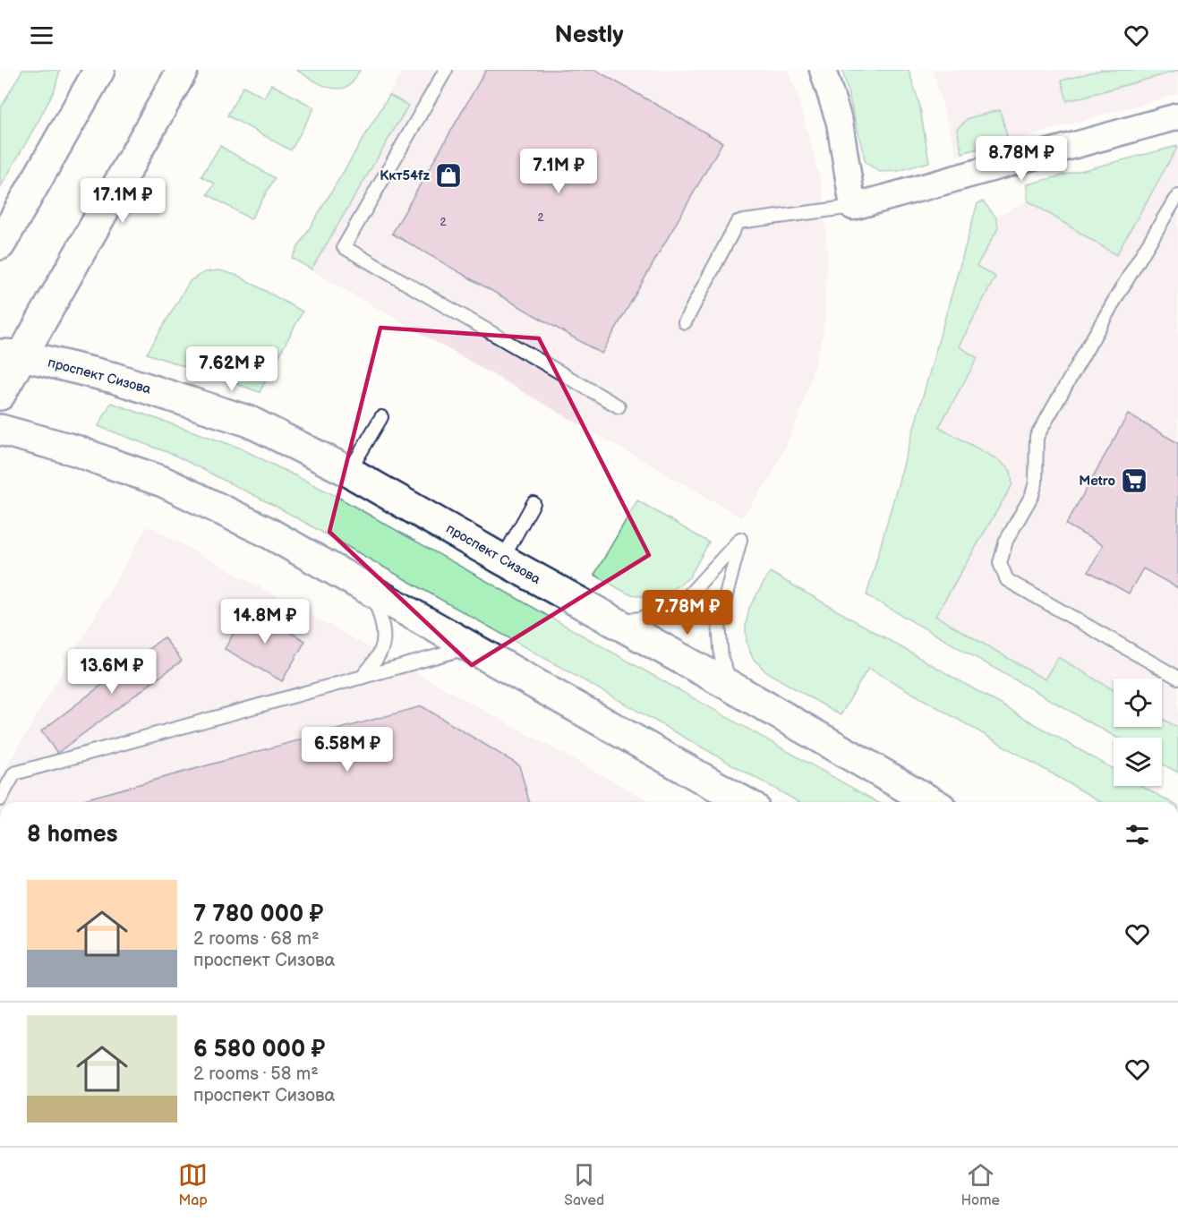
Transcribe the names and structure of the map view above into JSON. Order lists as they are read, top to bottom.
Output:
{
  "streets": {
    "street": ["проспект Сизова"]
  },
  "places": {
    "shop": ["Kкт54fz"],
    "supermarket": ["Metro"]
  },
  "house_numbers": ["2", "2"],
  "page": {
    "header": "Nestly",
    "price": [
      "8.78M ₽",
      "7.1M ₽",
      "17.1M ₽",
      "7.62M ₽",
      "7.78M ₽",
      "14.8M ₽",
      "13.6M ₽",
      "6.58M ₽"
    ],
    "heading": "8 homes",
    "list": [
      {
        "name": "7 780 000 ₽",
        "note": "2 rooms · 68 m² · проспект Сизова"
      },
      {
        "name": "6 580 000 ₽",
        "note": "2 rooms · 58 m² · проспект Сизова"
      }
    ],
    "tabs": ["Map", "Saved", "Home"]
  }
}
